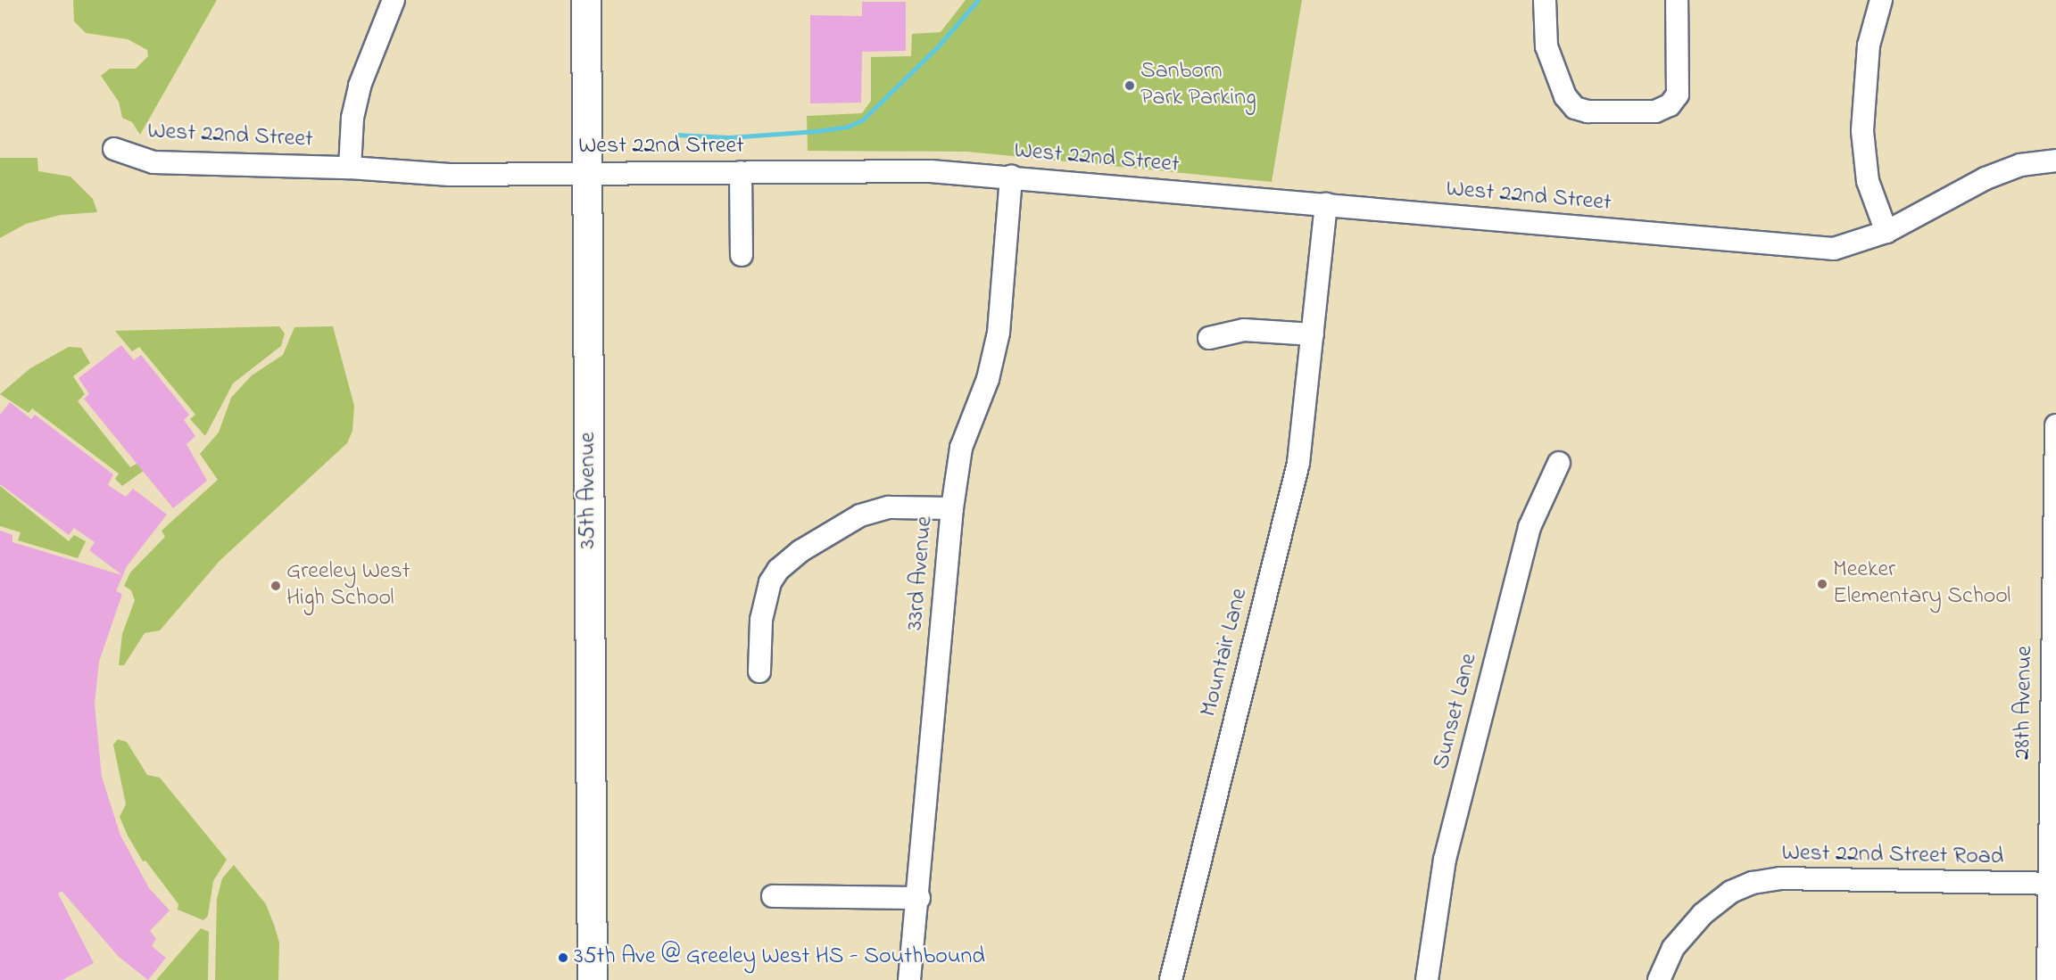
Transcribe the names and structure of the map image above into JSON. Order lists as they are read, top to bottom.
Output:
{
  "streets": {
    "main road": ["35th Avenue"],
    "street": [
      "West 22nd Street",
      "33rd Avenue",
      "Mountair Lane",
      "28th Avenue",
      "Sunset Lane",
      "West 22nd Street Road"
    ]
  },
  "crossings": [
    ["West 22nd Street", "35th Avenue"],
    ["West 22nd Street", "33rd Avenue"],
    ["West 22nd Street", "Mountair Lane"],
    ["28th Avenue", "West 22nd Street Road"]
  ],
  "places": [
    "Sanborn Park Parking",
    "Meeker Elementary School",
    "Greeley West High School",
    "35th Ave @ Greeley West HS - Southbound"
  ]
}
